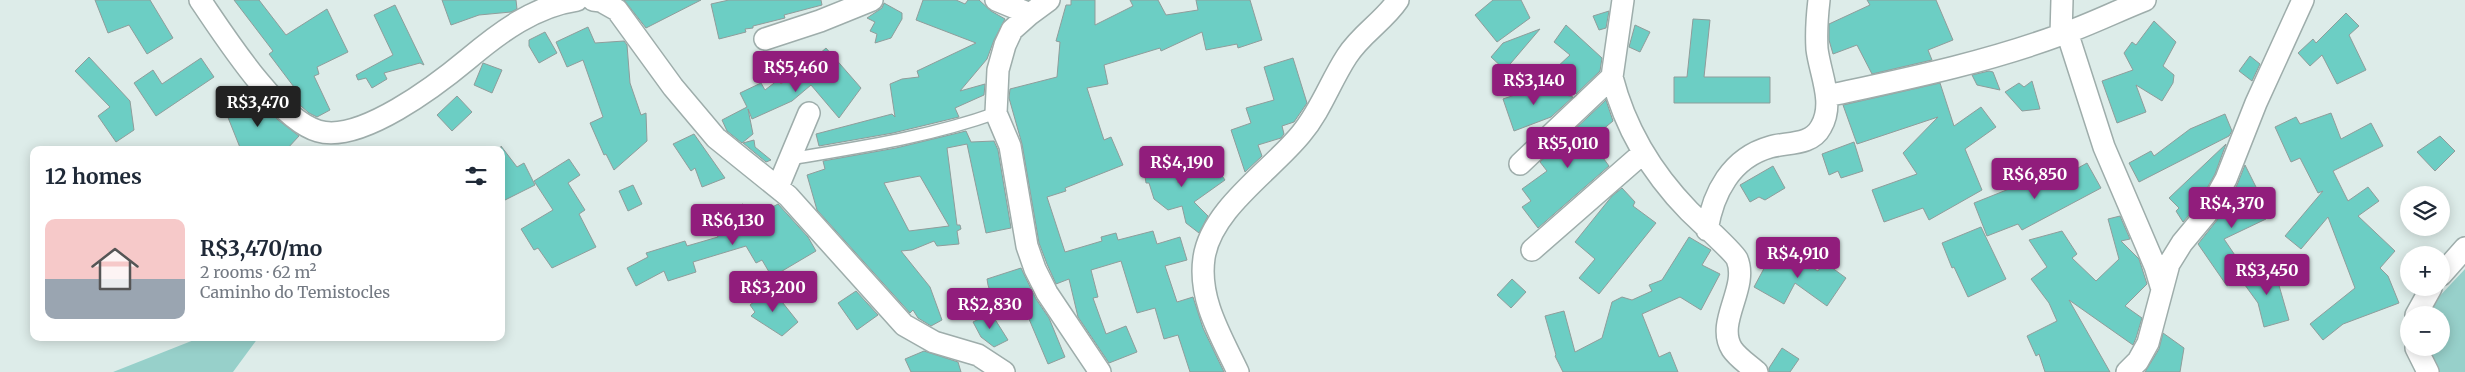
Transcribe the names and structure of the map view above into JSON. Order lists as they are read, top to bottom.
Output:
{
  "page": {
    "price": [
      "R$5,460",
      "R$3,140",
      "R$3,470",
      "R$5,010",
      "R$4,190",
      "R$6,850",
      "R$4,370",
      "R$6,130",
      "R$4,910",
      "R$3,450",
      "R$3,200",
      "R$2,830"
    ],
    "heading": "12 homes",
    "map_buttons": ["+", "−"],
    "list": [
      {
        "name": "R$3,470/mo",
        "note": "2 rooms · 62 m² · Caminho do Temistocles"
      }
    ]
  }
}
